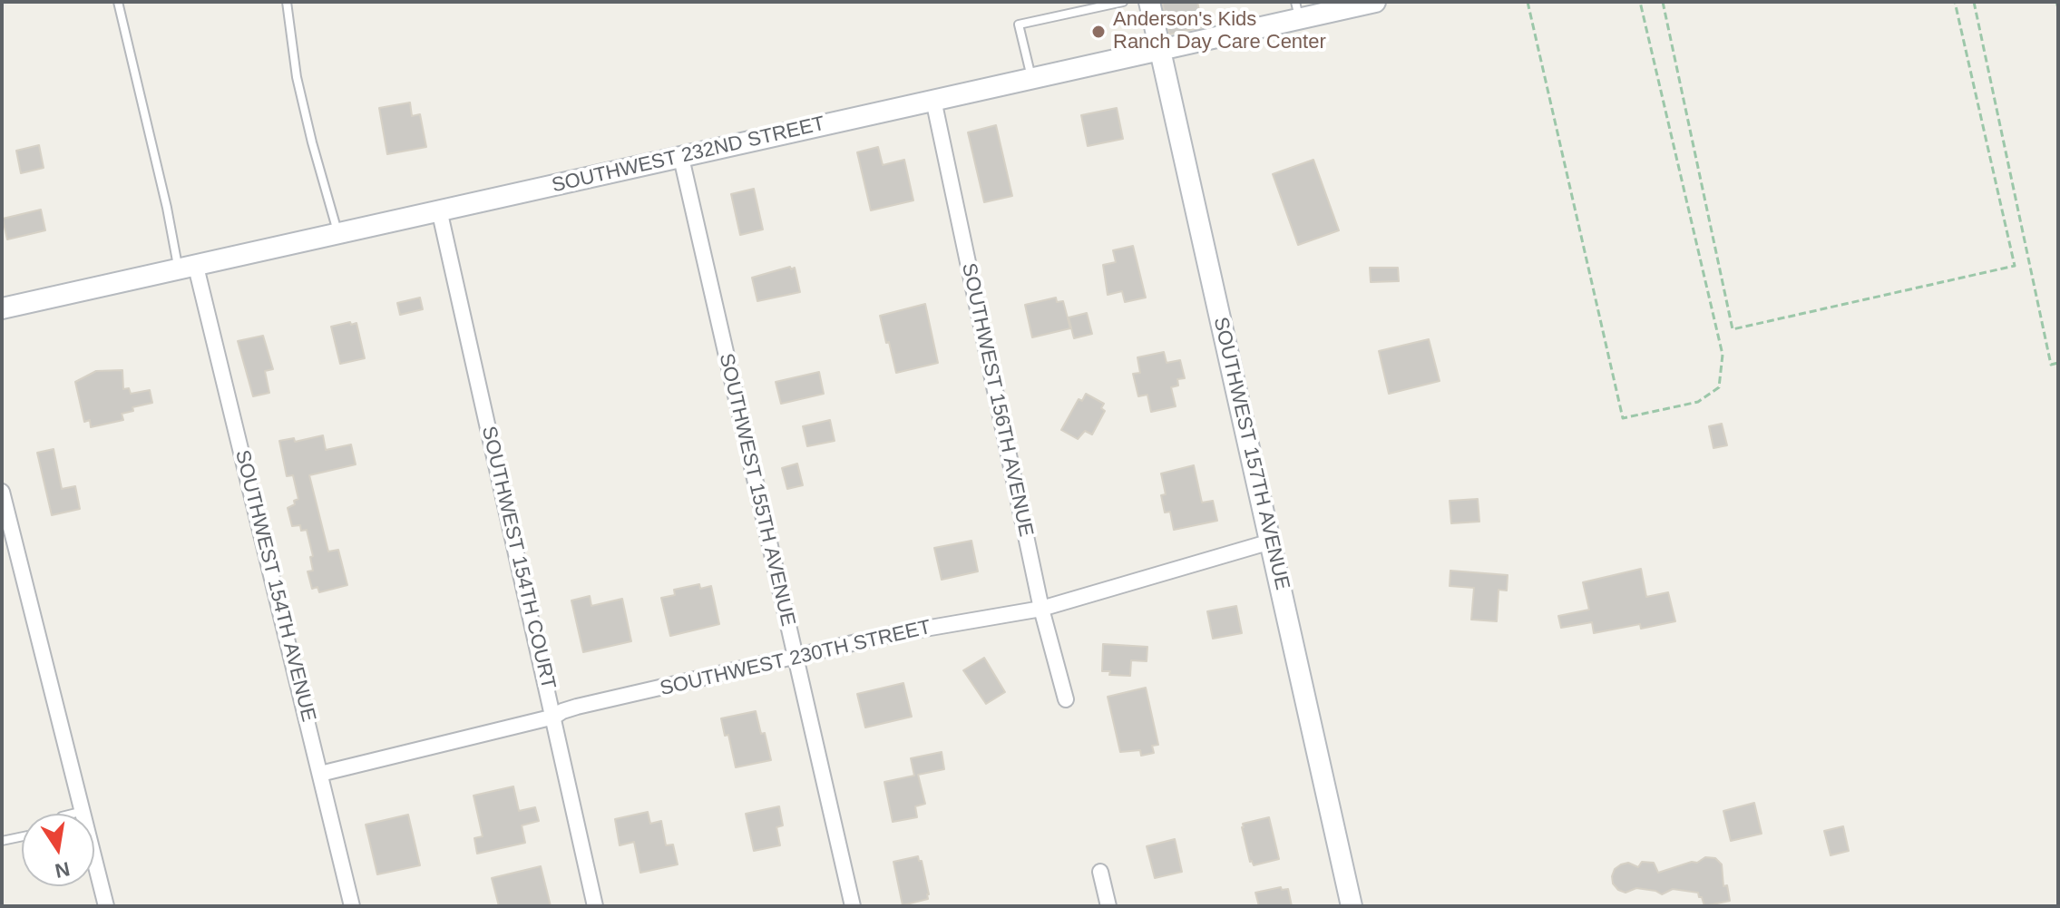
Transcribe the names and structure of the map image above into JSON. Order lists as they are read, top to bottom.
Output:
{
  "streets": {
    "street": [
      "SOUTHWEST 232ND STREET",
      "SOUTHWEST 156TH AVENUE",
      "SOUTHWEST 157TH AVENUE",
      "SOUTHWEST 155TH AVENUE",
      "SOUTHWEST 154TH COURT",
      "SOUTHWEST 154TH AVENUE",
      "SOUTHWEST 230TH STREET"
    ]
  },
  "crossings": [
    ["SOUTHWEST 232ND STREET", "SOUTHWEST 156TH AVENUE"],
    ["SOUTHWEST 232ND STREET", "SOUTHWEST 157TH AVENUE"],
    ["SOUTHWEST 232ND STREET", "SOUTHWEST 155TH AVENUE"],
    ["SOUTHWEST 232ND STREET", "SOUTHWEST 154TH COURT"],
    ["SOUTHWEST 232ND STREET", "SOUTHWEST 154TH AVENUE"],
    ["SOUTHWEST 156TH AVENUE", "SOUTHWEST 230TH STREET"],
    ["SOUTHWEST 157TH AVENUE", "SOUTHWEST 230TH STREET"],
    ["SOUTHWEST 155TH AVENUE", "SOUTHWEST 230TH STREET"],
    ["SOUTHWEST 154TH COURT", "SOUTHWEST 230TH STREET"],
    ["SOUTHWEST 154TH AVENUE", "SOUTHWEST 230TH STREET"]
  ],
  "places": ["Anderson's Kids Ranch Day Care Center"],
  "north": "bottom"
}
